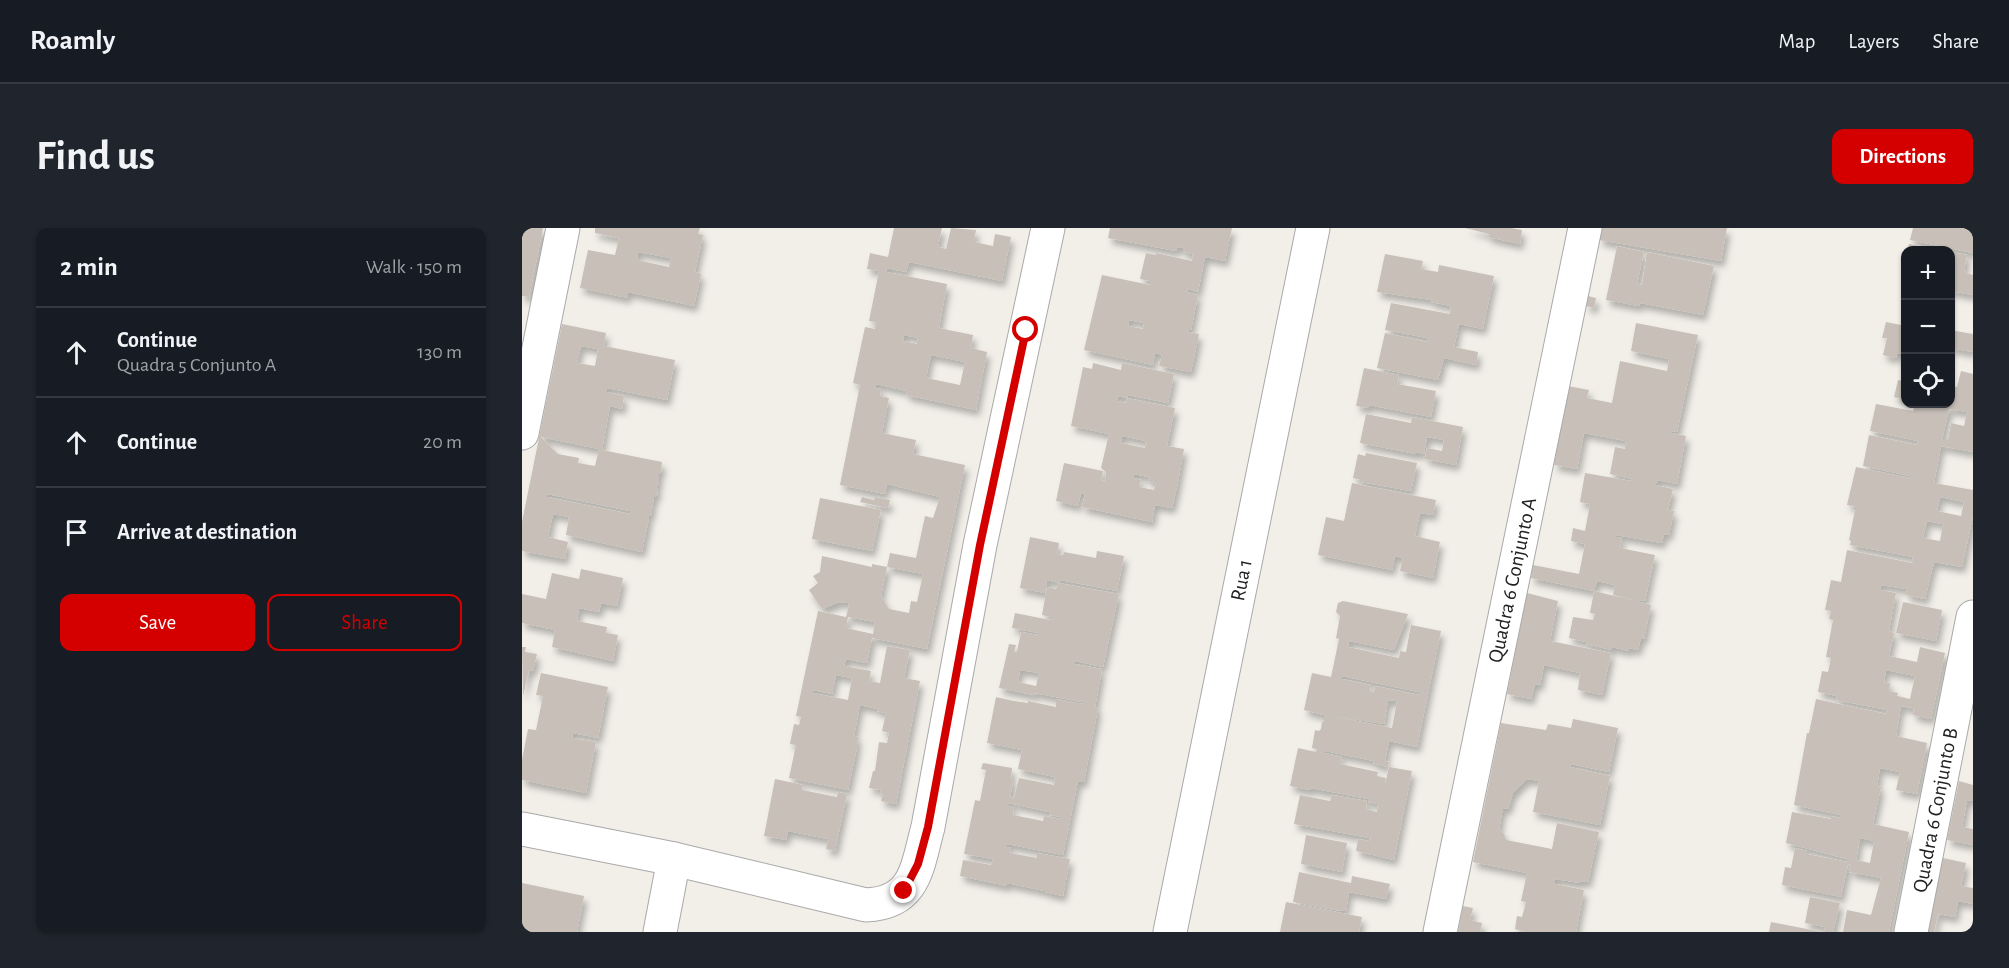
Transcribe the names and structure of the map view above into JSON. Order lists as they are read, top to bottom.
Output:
{
  "streets": {
    "street": ["Rua 1", "Quadra 6 Conjunto A", "Quadra 6 Conjunto B"]
  },
  "page": {
    "header": "Roamly",
    "nav": ["Map", "Layers", "Share"],
    "buttons": [
      "Directions",
      ["Save", "Share"]
    ],
    "title": "Find us",
    "heading": ["2 min", "Walk · 150 m"],
    "map_buttons": ["+", "−"],
    "list": [
      ["Continue", "Quadra 5 Conjunto A", "130 m"],
      ["Continue", "20 m"],
      "Arrive at destination"
    ]
  }
}
